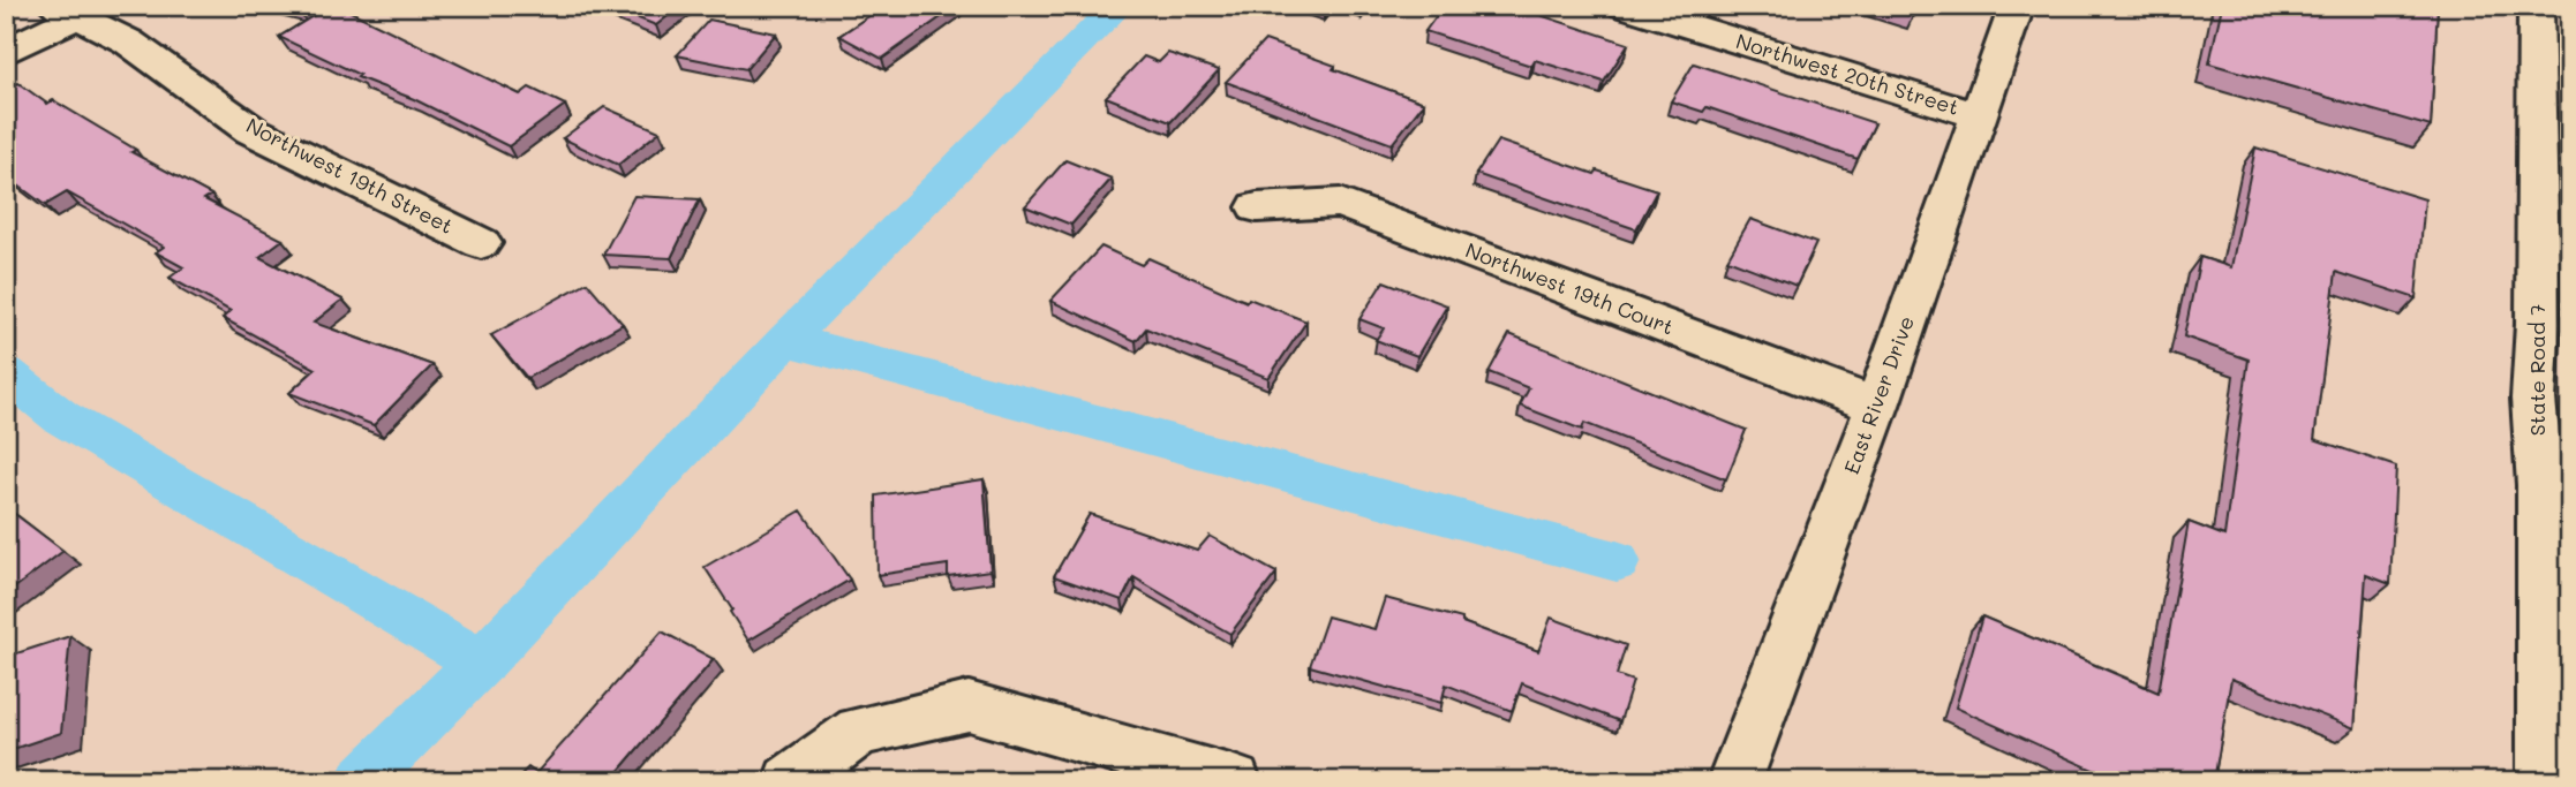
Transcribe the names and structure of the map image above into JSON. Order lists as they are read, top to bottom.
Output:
{
  "streets": {
    "street": [
      "Northwest 20th Street",
      "Northwest 19th Street",
      "Northwest 19th Court",
      "State Road 7",
      "East River Drive"
    ]
  },
  "crossings": [
    ["Northwest 20th Street", "East River Drive"],
    ["Northwest 19th Court", "East River Drive"]
  ]
}
